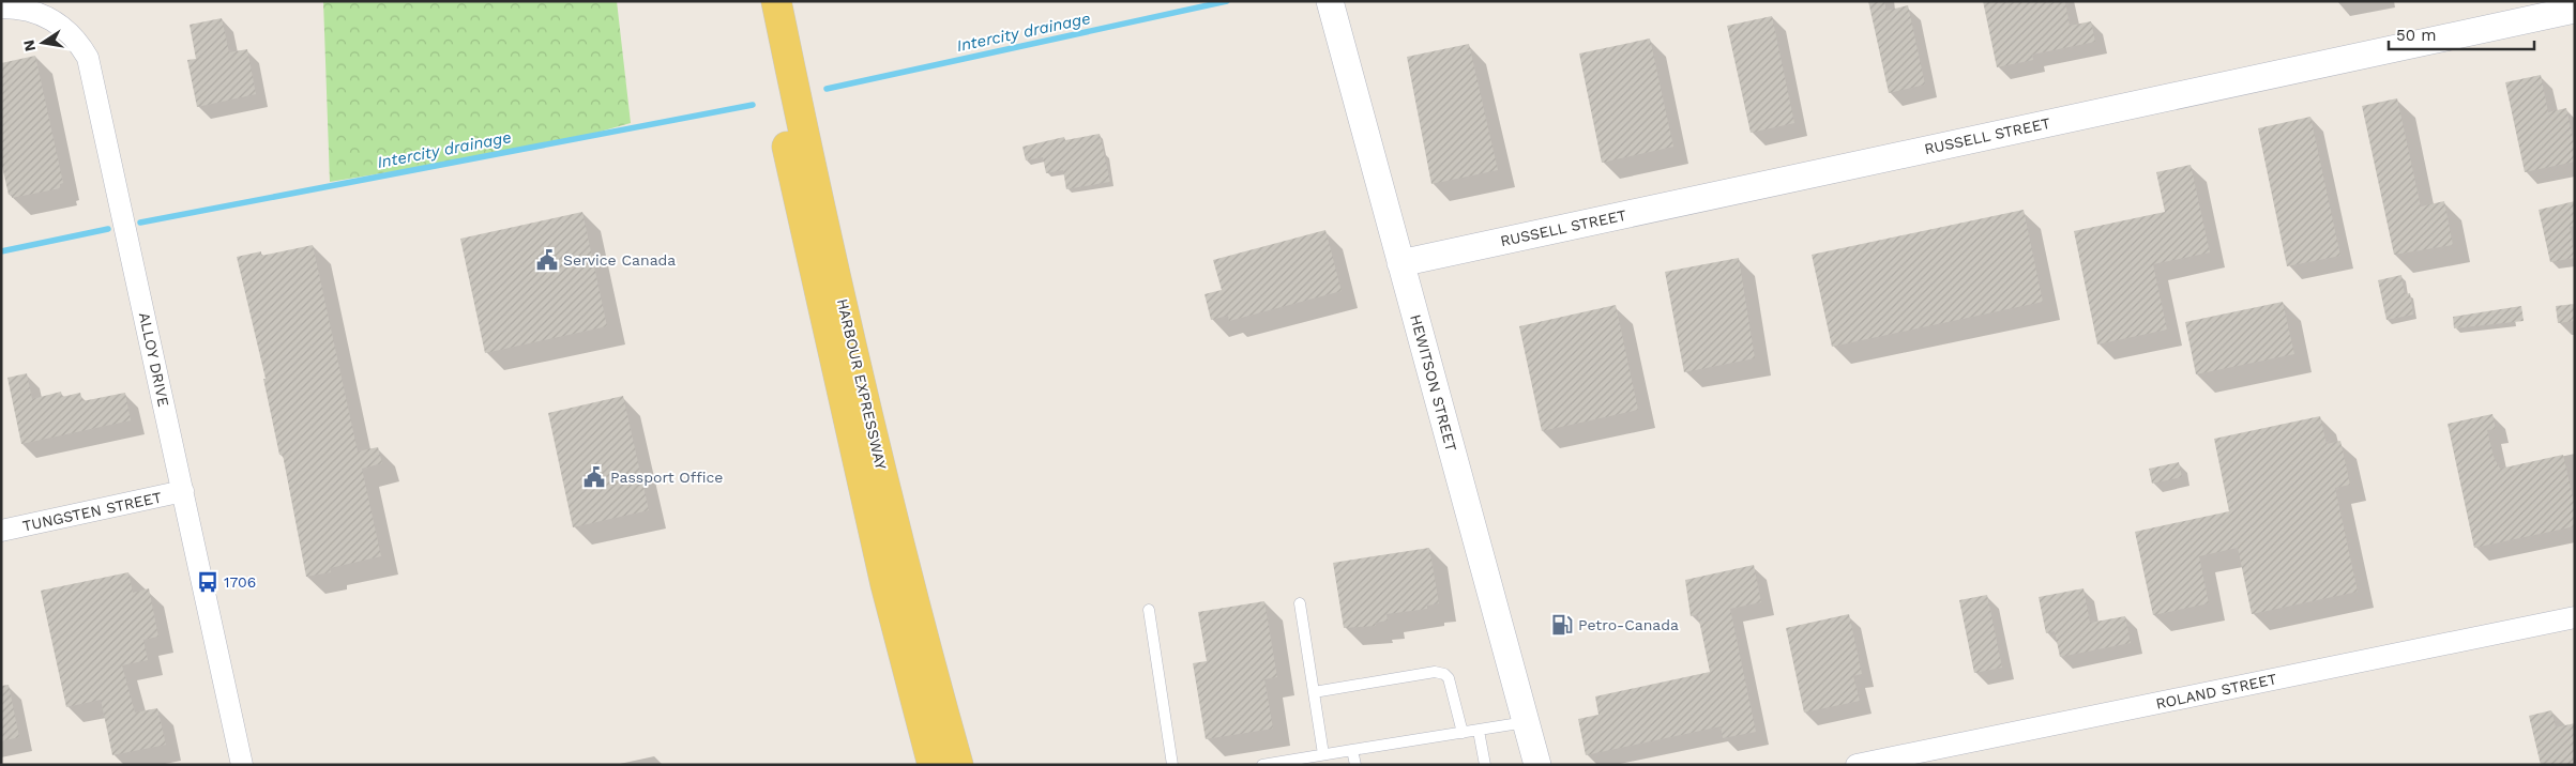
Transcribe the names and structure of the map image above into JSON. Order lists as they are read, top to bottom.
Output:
{
  "streets": {
    "main road": ["HARBOUR EXPRESSWAY"],
    "street": [
      "RUSSELL STREET",
      "ALLOY DRIVE",
      "HEWITSON STREET",
      "TUNGSTEN STREET",
      "ROLAND STREET"
    ]
  },
  "crossings": [
    ["RUSSELL STREET", "HEWITSON STREET"],
    ["ALLOY DRIVE", "TUNGSTEN STREET"]
  ],
  "water": ["Intercity drainage"],
  "places": {
    "public building": ["Service Canada", "Passport Office"],
    "bus stop": ["1706"],
    "fuel station": ["Petro-Canada"]
  },
  "scale_bar": "50 m",
  "north": "left"
}
